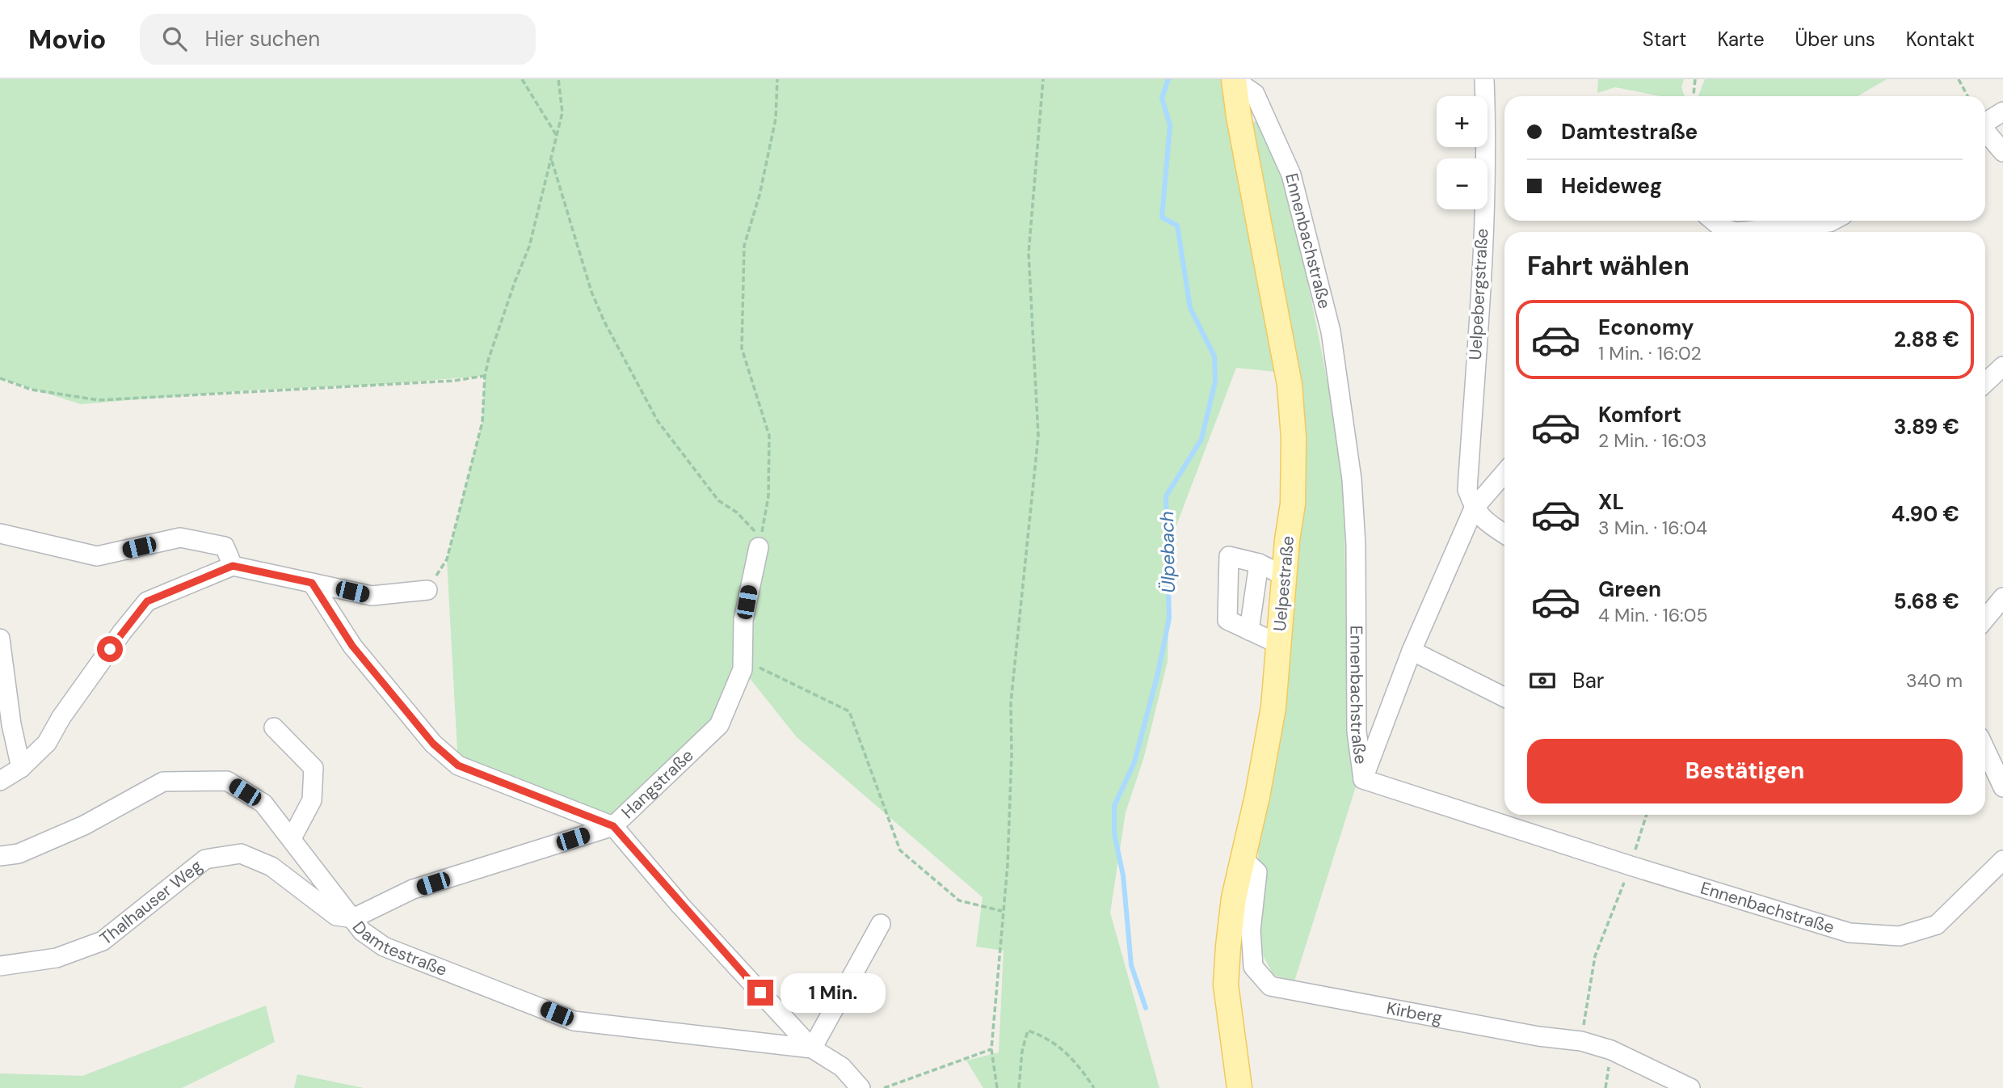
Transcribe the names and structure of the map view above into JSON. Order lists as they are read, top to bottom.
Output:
{
  "streets": {
    "main road": ["Uelpestraße"],
    "street": [
      "Ennenbachstraße",
      "Uelpebergstraße",
      "Hangstraße",
      "Thalhauser Weg",
      "Damtestraße",
      "Kirberg"
    ]
  },
  "crossings": [
    ["Ennenbachstraße", "Uelpestraße"],
    ["Uelpestraße", "Kirberg"],
    ["Hangstraße", "Thalhauser Weg"],
    ["Hangstraße", "Damtestraße"],
    ["Thalhauser Weg", "Damtestraße"]
  ],
  "water": ["Ülpebach"],
  "page": {
    "header": "Movio",
    "search": "Hier suchen",
    "nav": [
      "Start",
      "Karte",
      "Über uns",
      "Kontakt"
    ],
    "map_buttons": ["+", "−"],
    "banner": ["Damtestraße", "Heideweg"],
    "heading": "Fahrt wählen",
    "list": [
      {
        "name": "Economy",
        "note": "1 Min. · 16:02",
        "value": "2.88 €"
      },
      {
        "name": "Komfort",
        "note": "2 Min. · 16:03",
        "value": "3.89 €"
      },
      {
        "name": "XL",
        "note": "3 Min. · 16:04",
        "value": "4.90 €"
      },
      {
        "name": "Green",
        "note": "4 Min. · 16:05",
        "value": "5.68 €"
      }
    ],
    "pay": ["Bar", "340 m"],
    "buttons": "Bestätigen",
    "bubble": "1 Min."
  }
}
